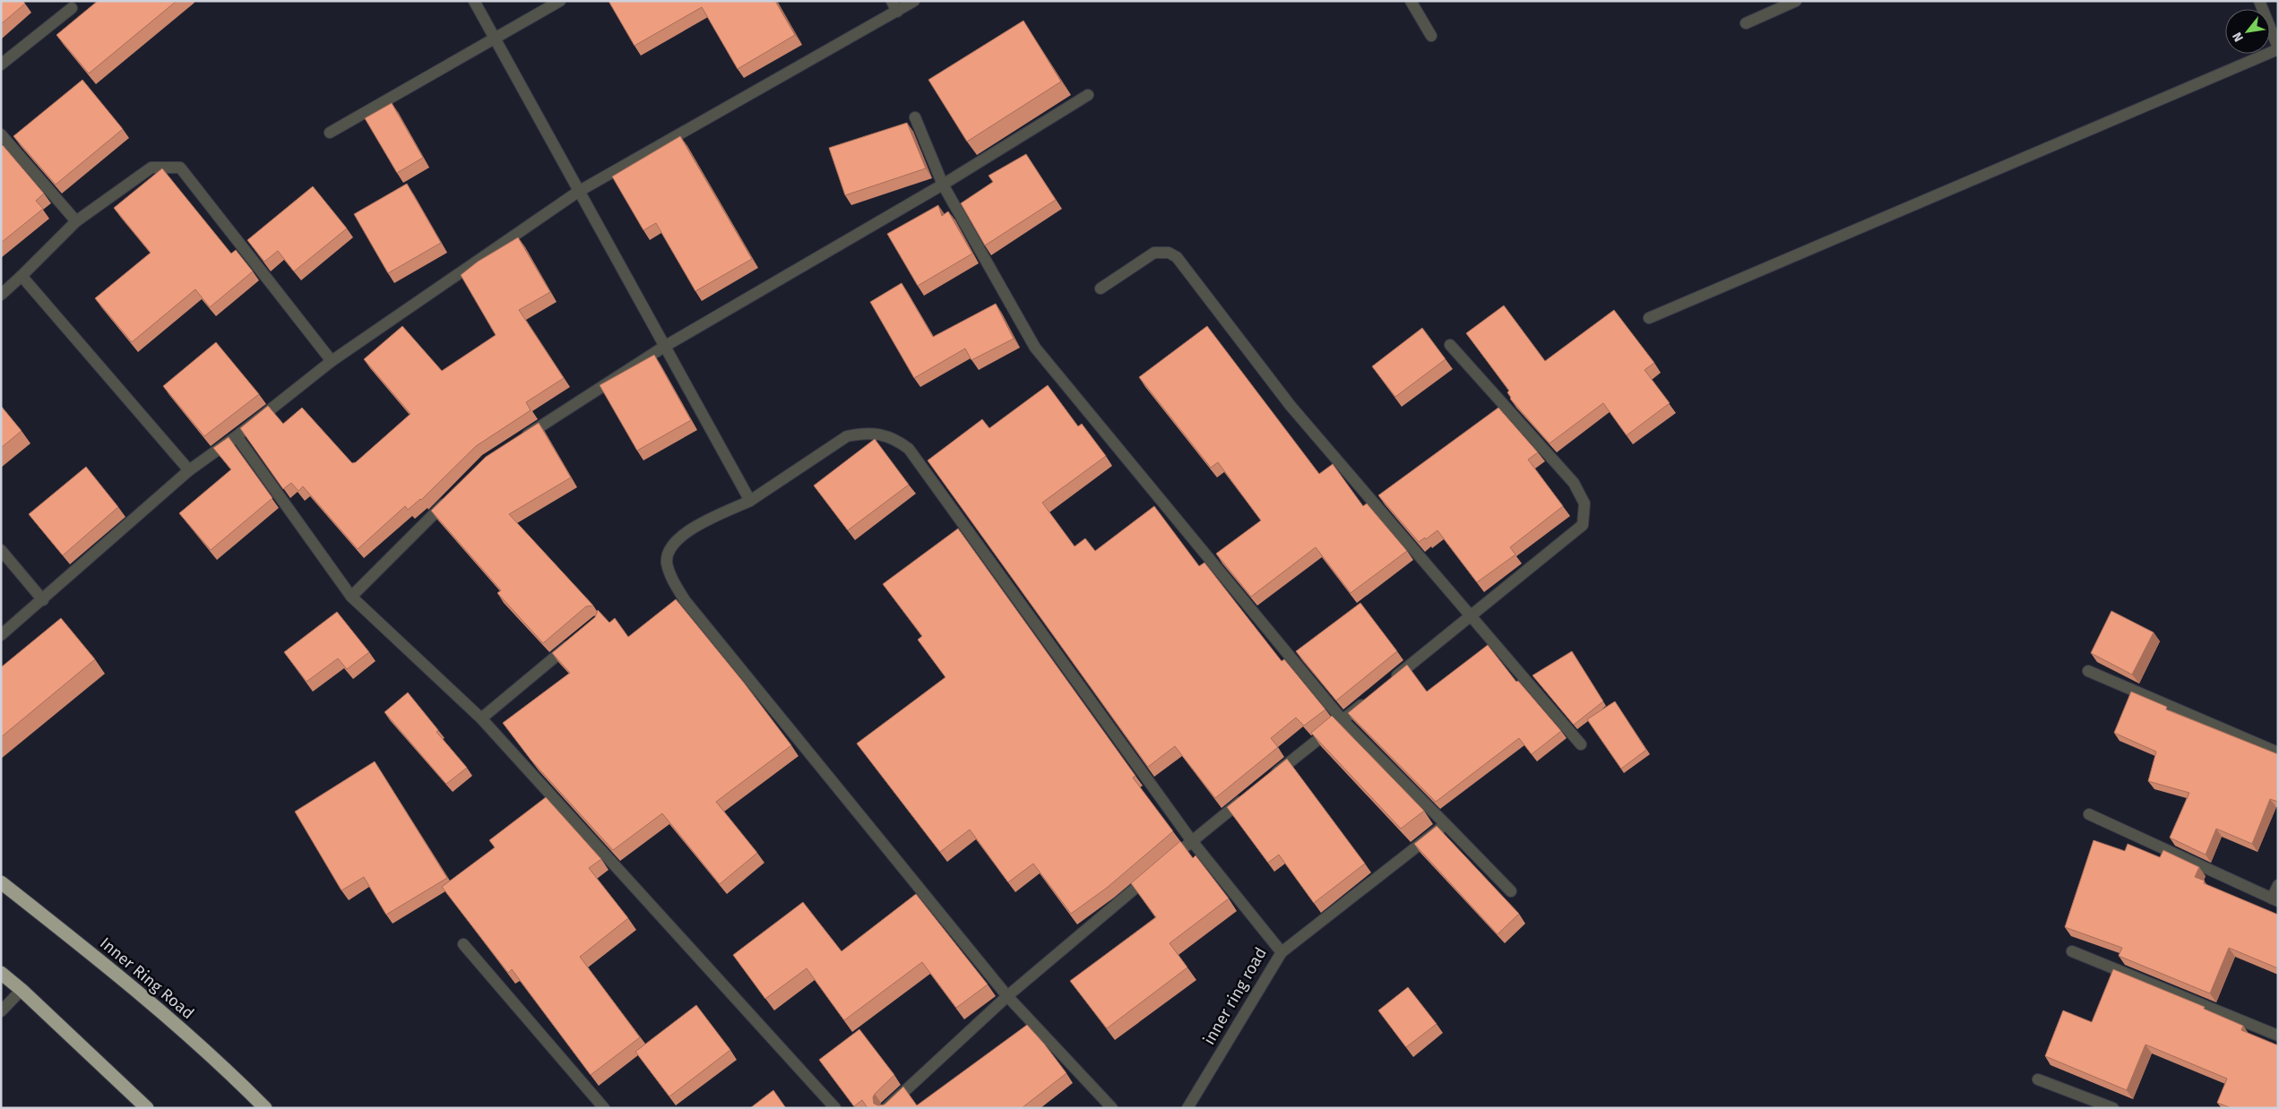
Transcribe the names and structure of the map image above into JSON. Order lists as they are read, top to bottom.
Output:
{
  "streets": {
    "highway": ["Inner Ring Road"],
    "street": ["inner ring road"]
  },
  "north": "bottom left"
}
